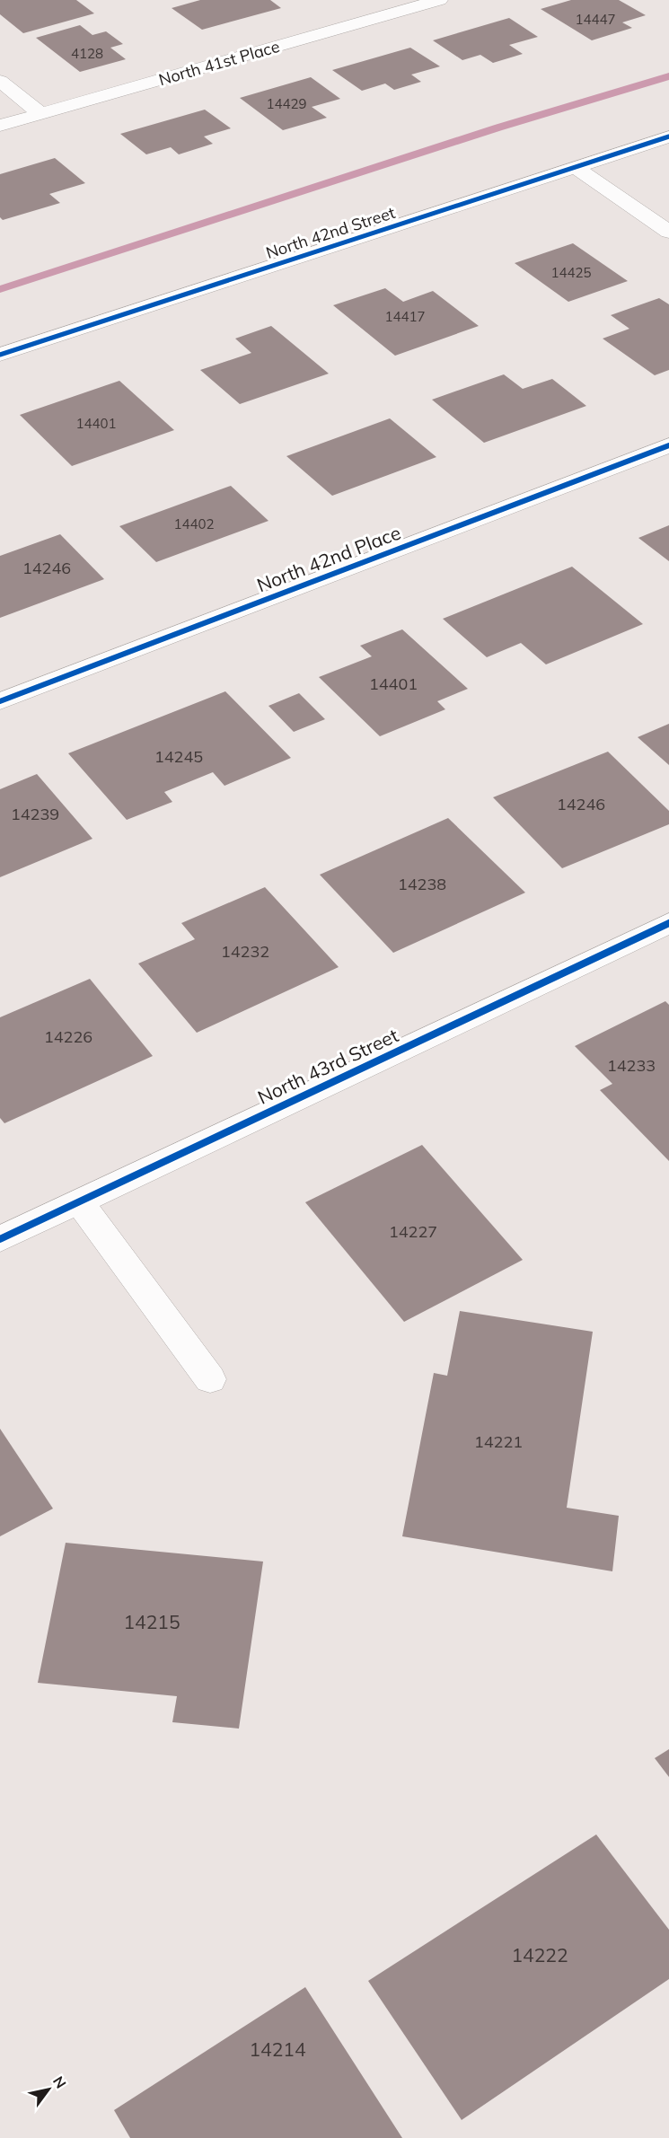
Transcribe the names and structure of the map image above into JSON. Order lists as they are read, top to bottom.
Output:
{
  "streets": {
    "street": [
      "North 41st Place",
      "North 42nd Street",
      "North 42nd Place",
      "North 43rd Street"
    ]
  },
  "house_numbers": [
    "14447",
    "4128",
    "14429",
    "14425",
    "14417",
    "14401",
    "14402",
    "14246",
    "14401",
    "14245",
    "14246",
    "14239",
    "14238",
    "14232",
    "14226",
    "14233",
    "14227",
    "14221",
    "14215",
    "14222",
    "14214"
  ],
  "north": "top right"
}
